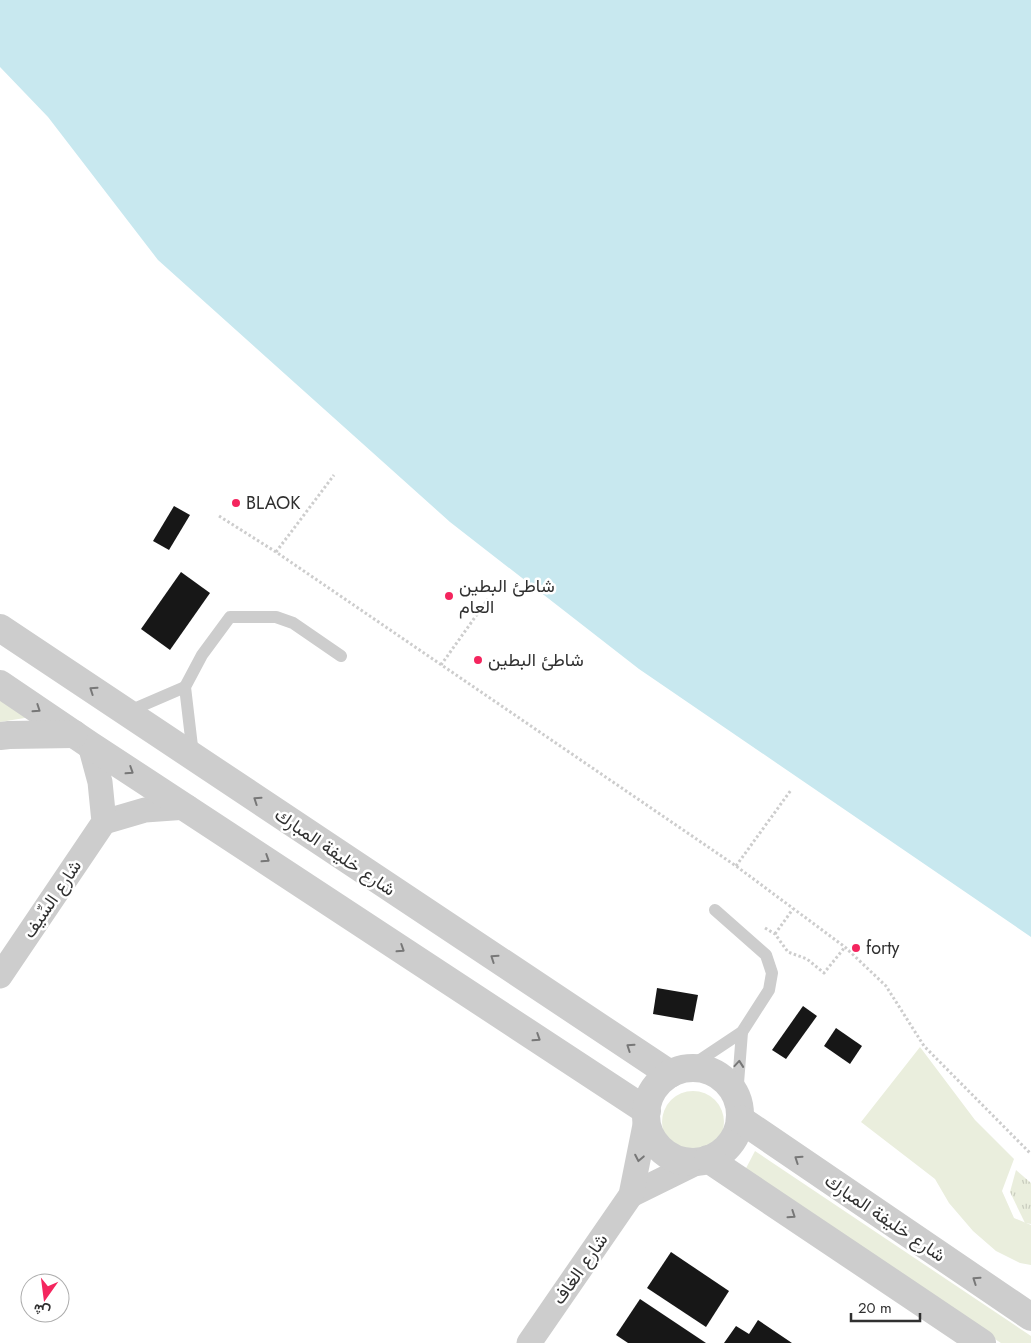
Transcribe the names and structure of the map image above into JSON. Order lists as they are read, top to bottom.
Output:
{
  "streets": {
    "street": ["شارع خليفة المبارك", "شارع السِّيف", "شارع الغاف"]
  },
  "crossings": [
    ["شارع خليفة المبارك", "شارع الغاف"]
  ],
  "places": [
    "BLAOK",
    "شاطئ البطين العام",
    "شاطئ البطين",
    "forty"
  ],
  "scale_bar": "20 m",
  "north": "bottom"
}
